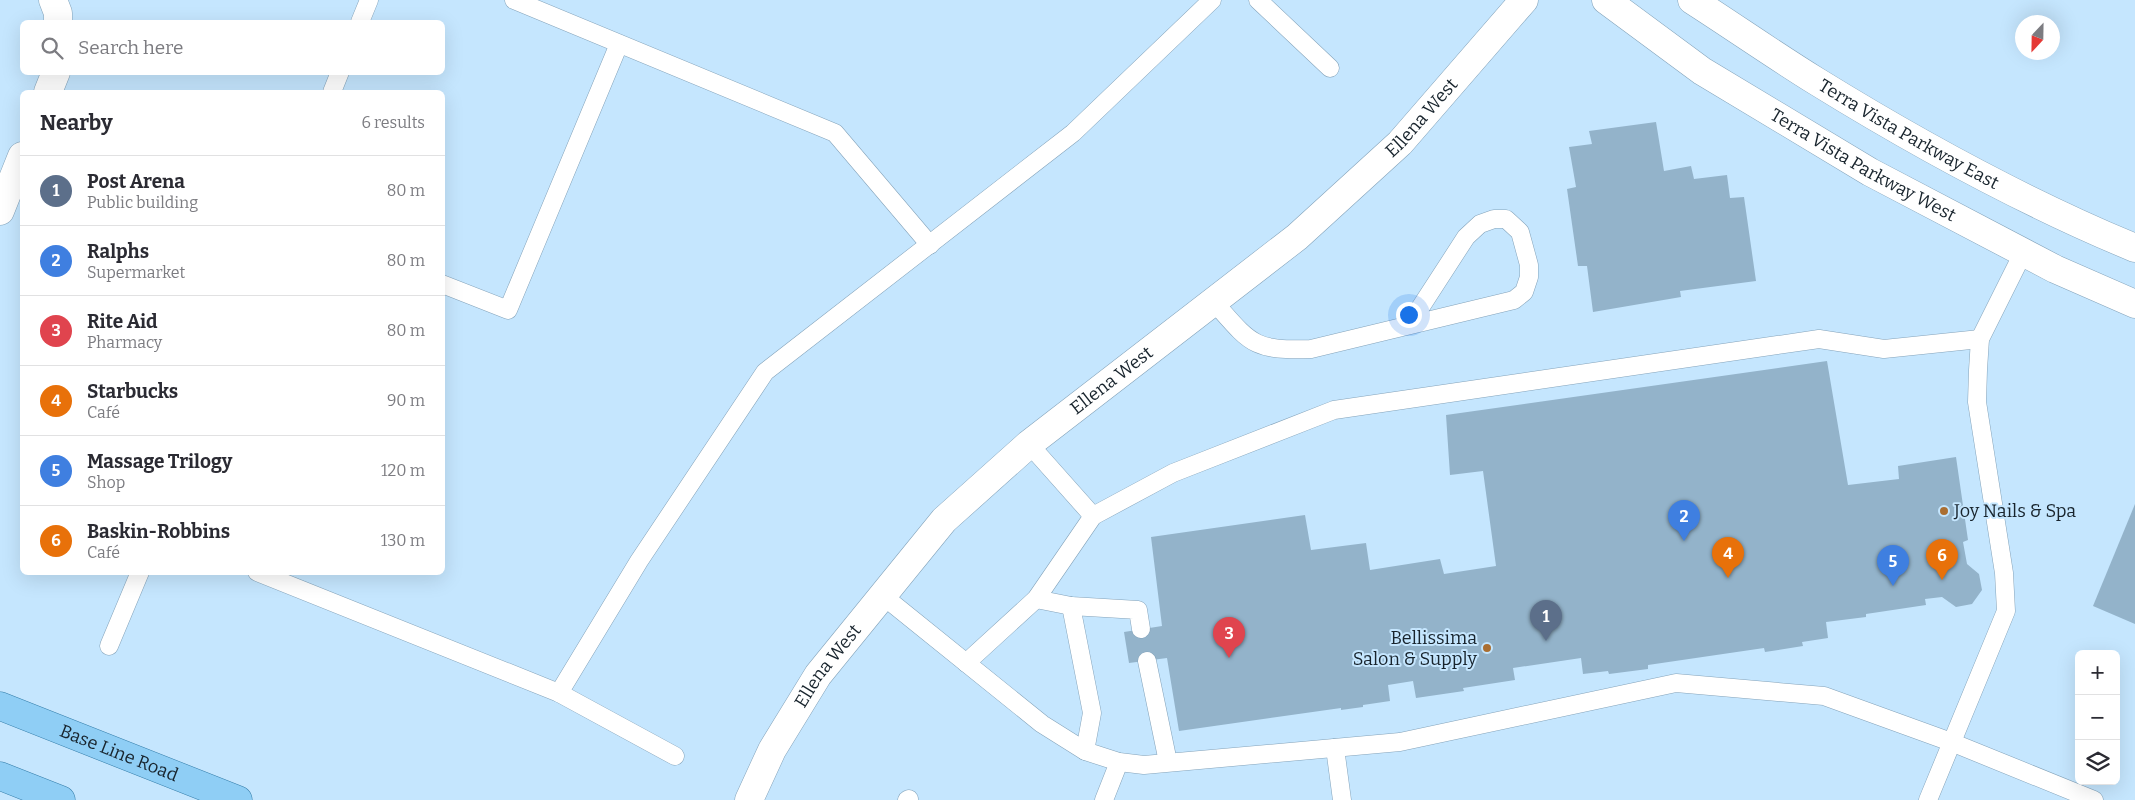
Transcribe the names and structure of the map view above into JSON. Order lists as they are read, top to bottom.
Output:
{
  "streets": {
    "main road": ["Base Line Road"],
    "street": ["Ellena West", "Terra Vista Parkway East", "Terra Vista Parkway West"]
  },
  "places": ["Joy Nails & Spa", "Bellissima Salon & Supply"],
  "north": "bottom",
  "page": {
    "search": "Search here",
    "heading": ["Nearby", "6 results"],
    "list": [
      {
        "mark": "1",
        "name": "Post Arena",
        "note": "Public building",
        "value": "80 m"
      },
      {
        "mark": "2",
        "name": "Ralphs",
        "note": "Supermarket",
        "value": "80 m"
      },
      {
        "mark": "3",
        "name": "Rite Aid",
        "note": "Pharmacy",
        "value": "80 m"
      },
      {
        "mark": "4",
        "name": "Starbucks",
        "note": "Café",
        "value": "90 m"
      },
      {
        "mark": "5",
        "name": "Massage Trilogy",
        "note": "Shop",
        "value": "120 m"
      },
      {
        "mark": "6",
        "name": "Baskin-Robbins",
        "note": "Café",
        "value": "130 m"
      }
    ],
    "pins": [
      "2",
      "4",
      "6",
      "5",
      "1",
      "3"
    ],
    "map_buttons": ["+", "−"]
  }
}
